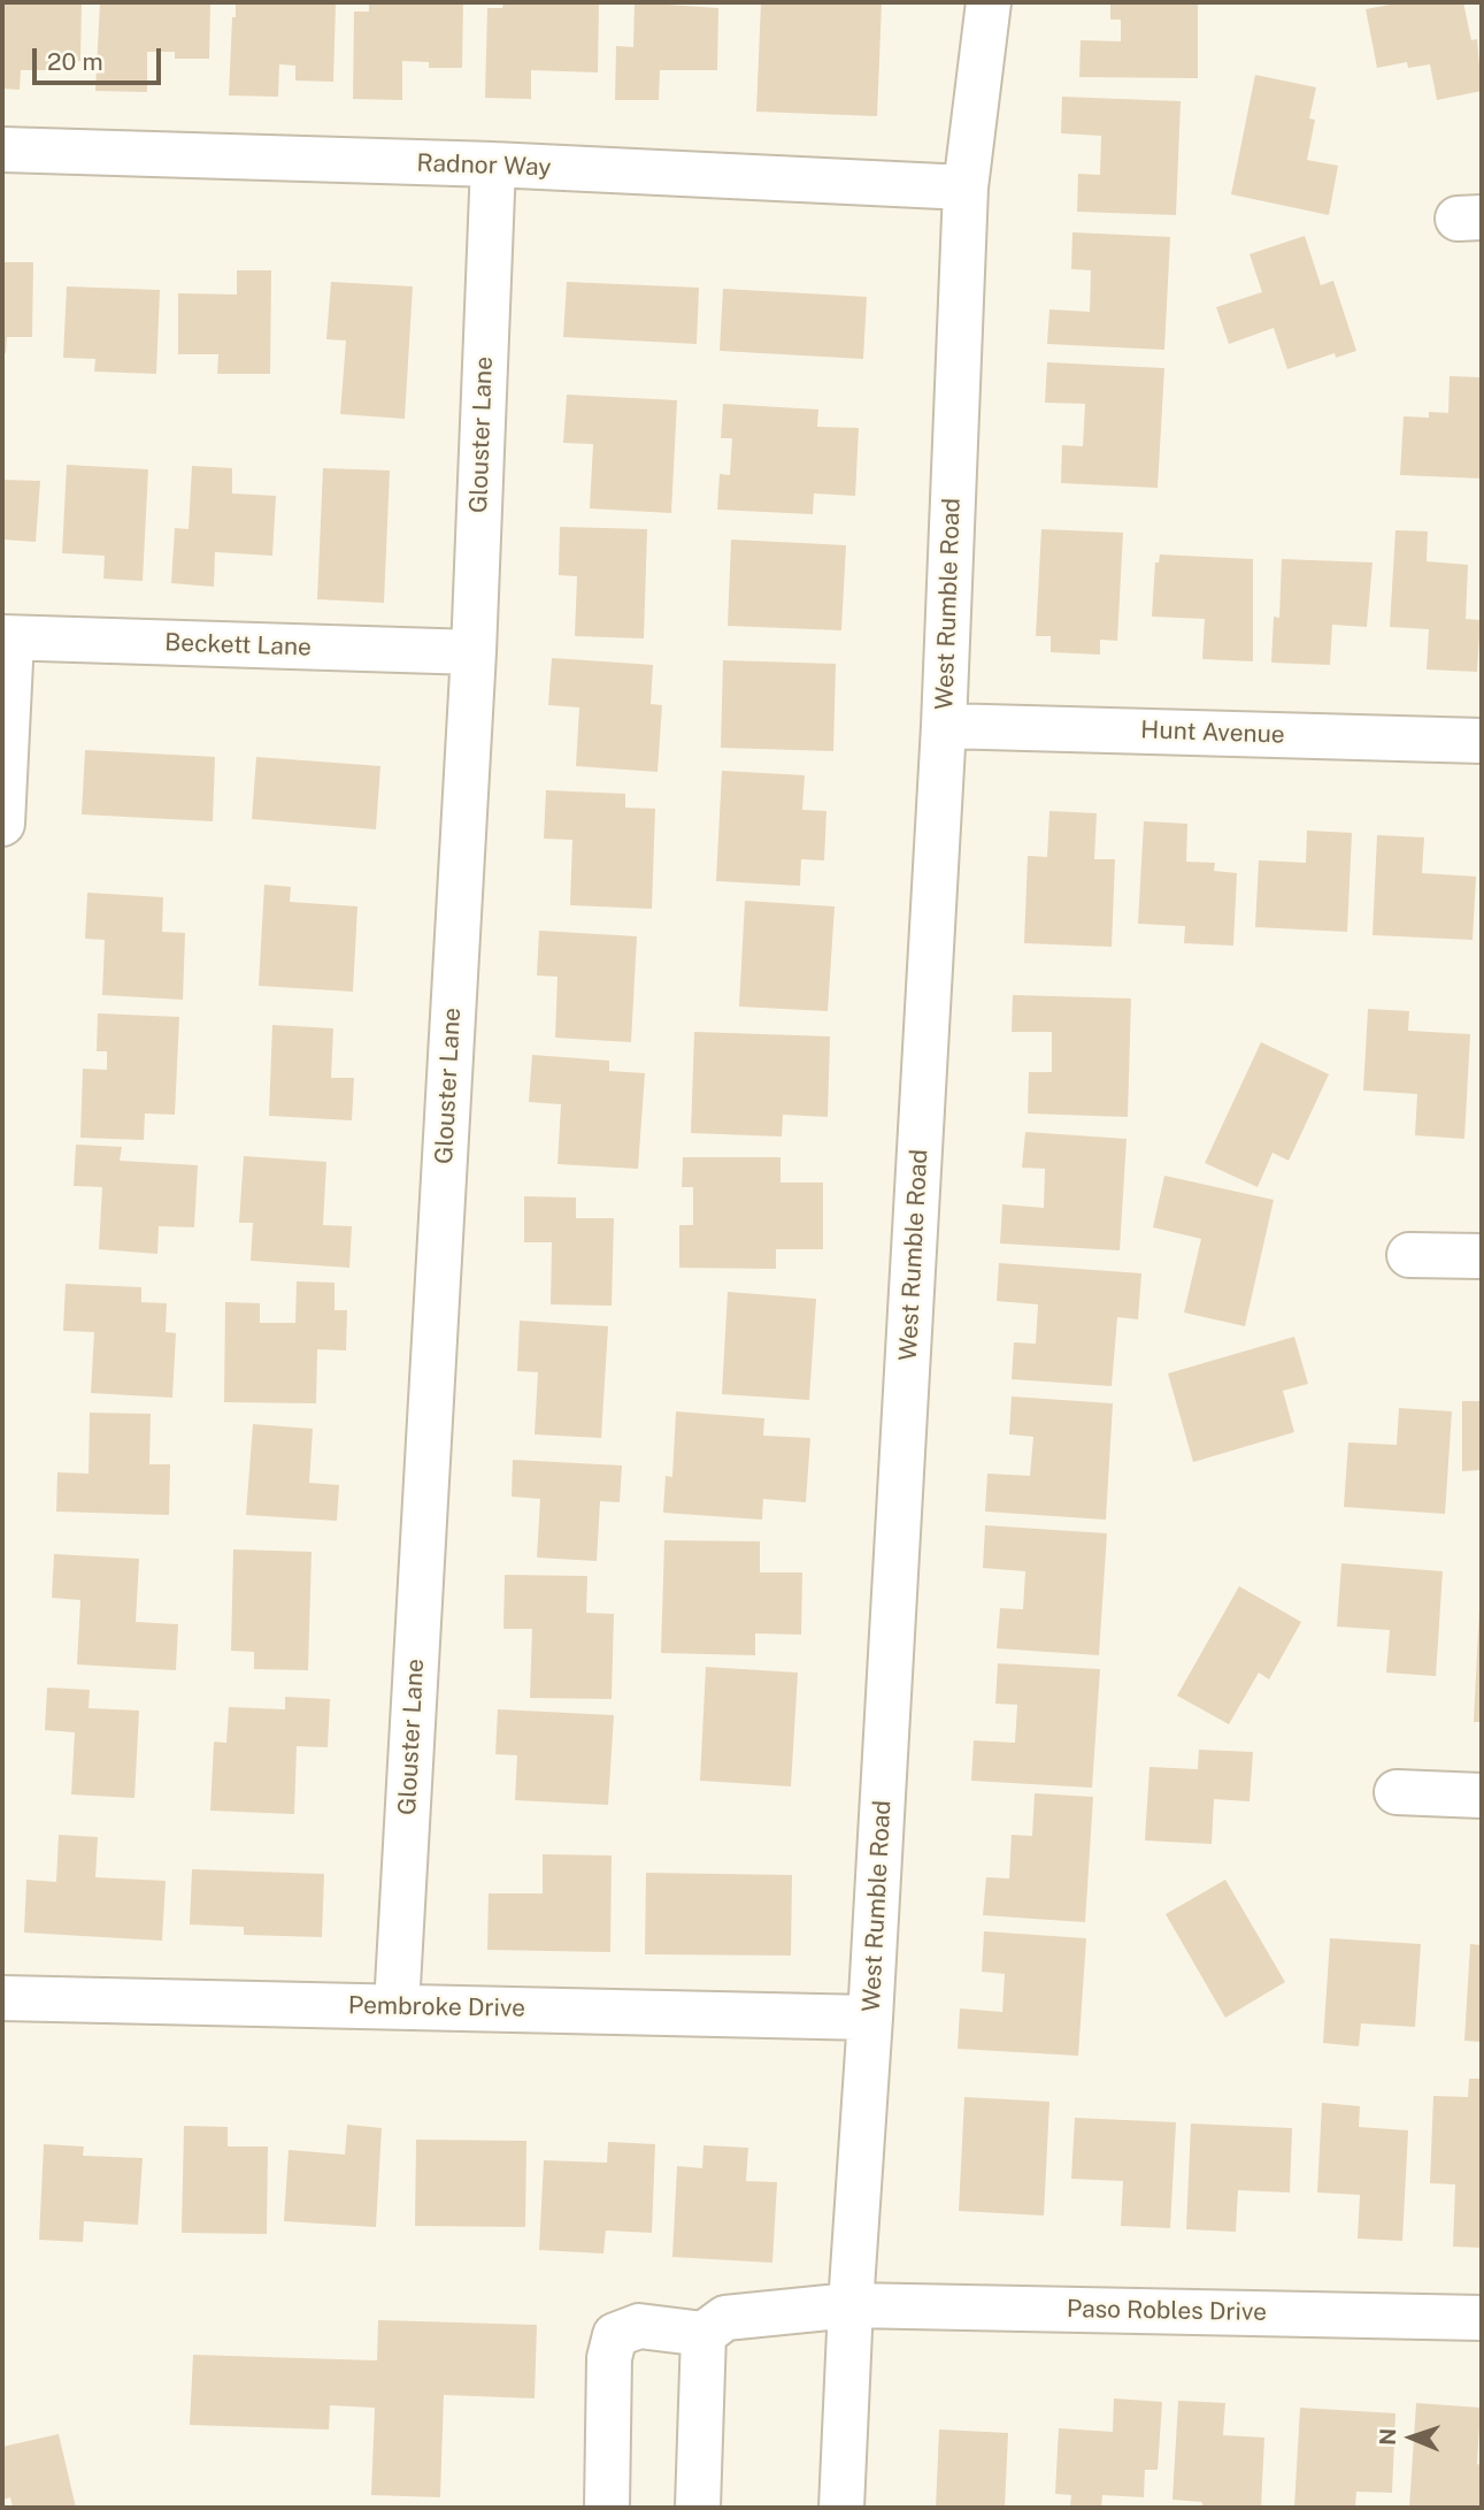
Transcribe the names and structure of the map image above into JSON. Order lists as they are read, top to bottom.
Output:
{
  "streets": {
    "street": [
      "Radnor Way",
      "Glouster Lane",
      "West Rumble Road",
      "Beckett Lane",
      "Hunt Avenue",
      "Pembroke Drive",
      "Paso Robles Drive"
    ]
  },
  "crossings": [
    ["Radnor Way", "Glouster Lane"],
    ["Radnor Way", "West Rumble Road"],
    ["Glouster Lane", "Beckett Lane"],
    ["Glouster Lane", "Pembroke Drive"],
    ["West Rumble Road", "Hunt Avenue"],
    ["West Rumble Road", "Pembroke Drive"],
    ["West Rumble Road", "Paso Robles Drive"]
  ],
  "scale_bar": "20 m",
  "north": "left"
}
